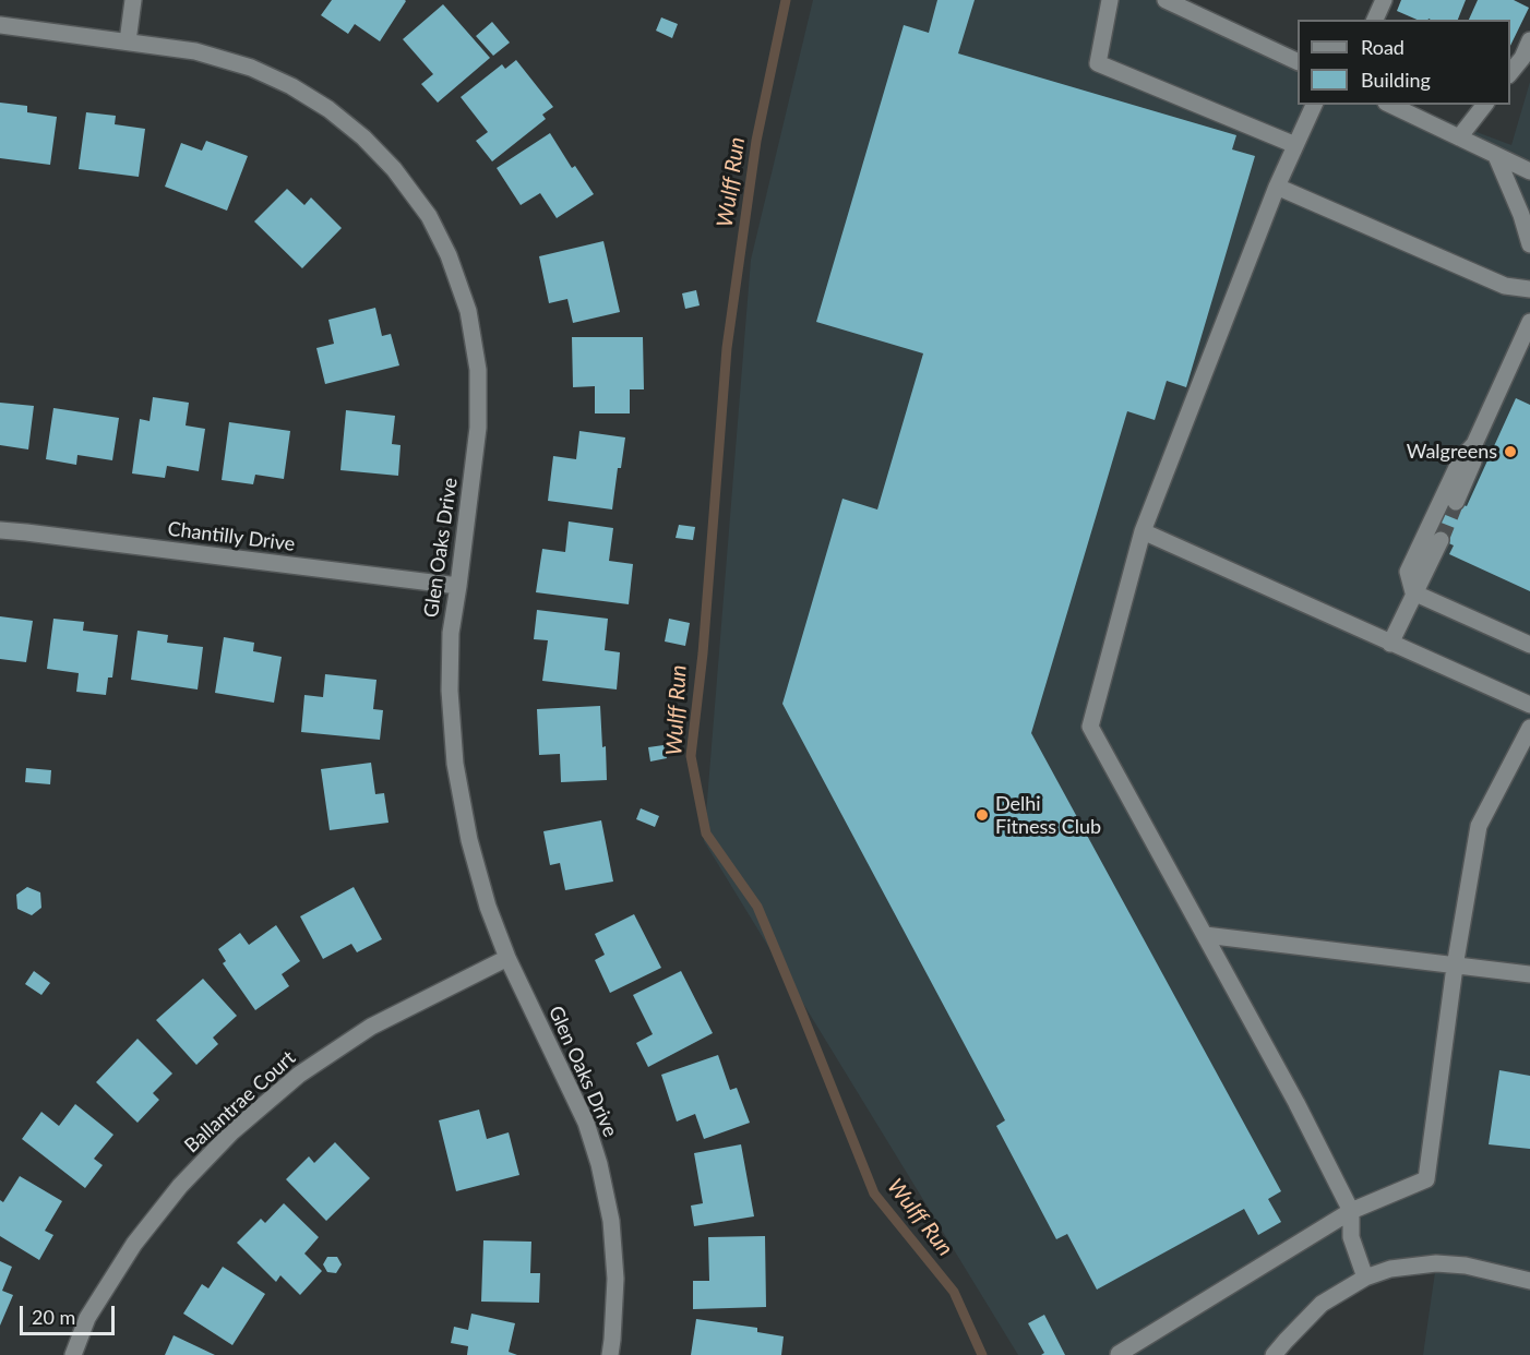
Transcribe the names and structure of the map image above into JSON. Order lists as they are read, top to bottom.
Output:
{
  "streets": {
    "street": ["Chantilly Drive", "Glen Oaks Drive", "Ballantrae Court"]
  },
  "crossings": [
    ["Chantilly Drive", "Glen Oaks Drive"],
    ["Glen Oaks Drive", "Ballantrae Court"]
  ],
  "water": ["Wulff Run"],
  "places": ["Walgreens", "Delhi Fitness Club"],
  "legend": ["Road", "Building"],
  "scale_bar": "20 m"
}
